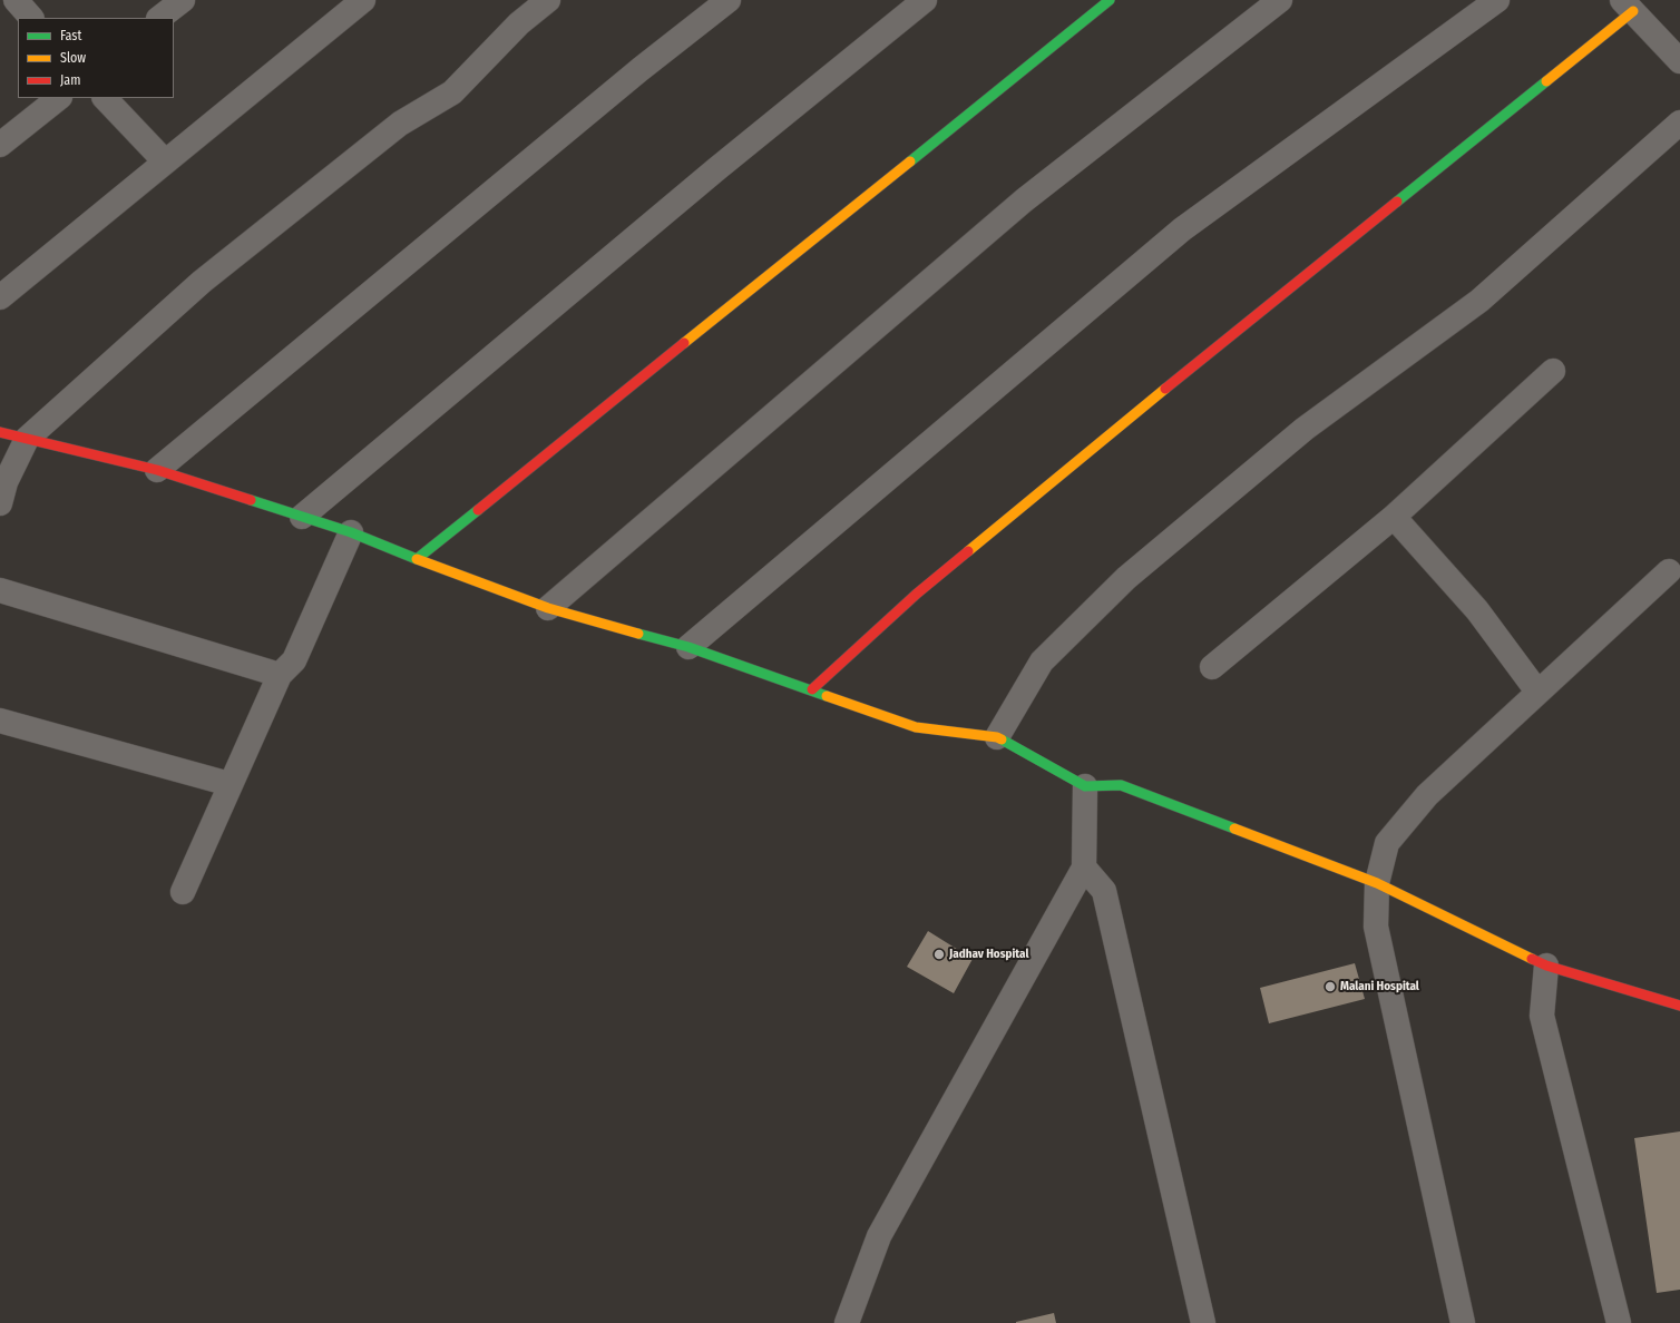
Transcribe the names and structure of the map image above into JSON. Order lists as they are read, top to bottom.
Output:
{
  "places": ["Jadhav Hospital", "Malani Hospital"],
  "legend": ["Fast", "Slow", "Jam"]
}
